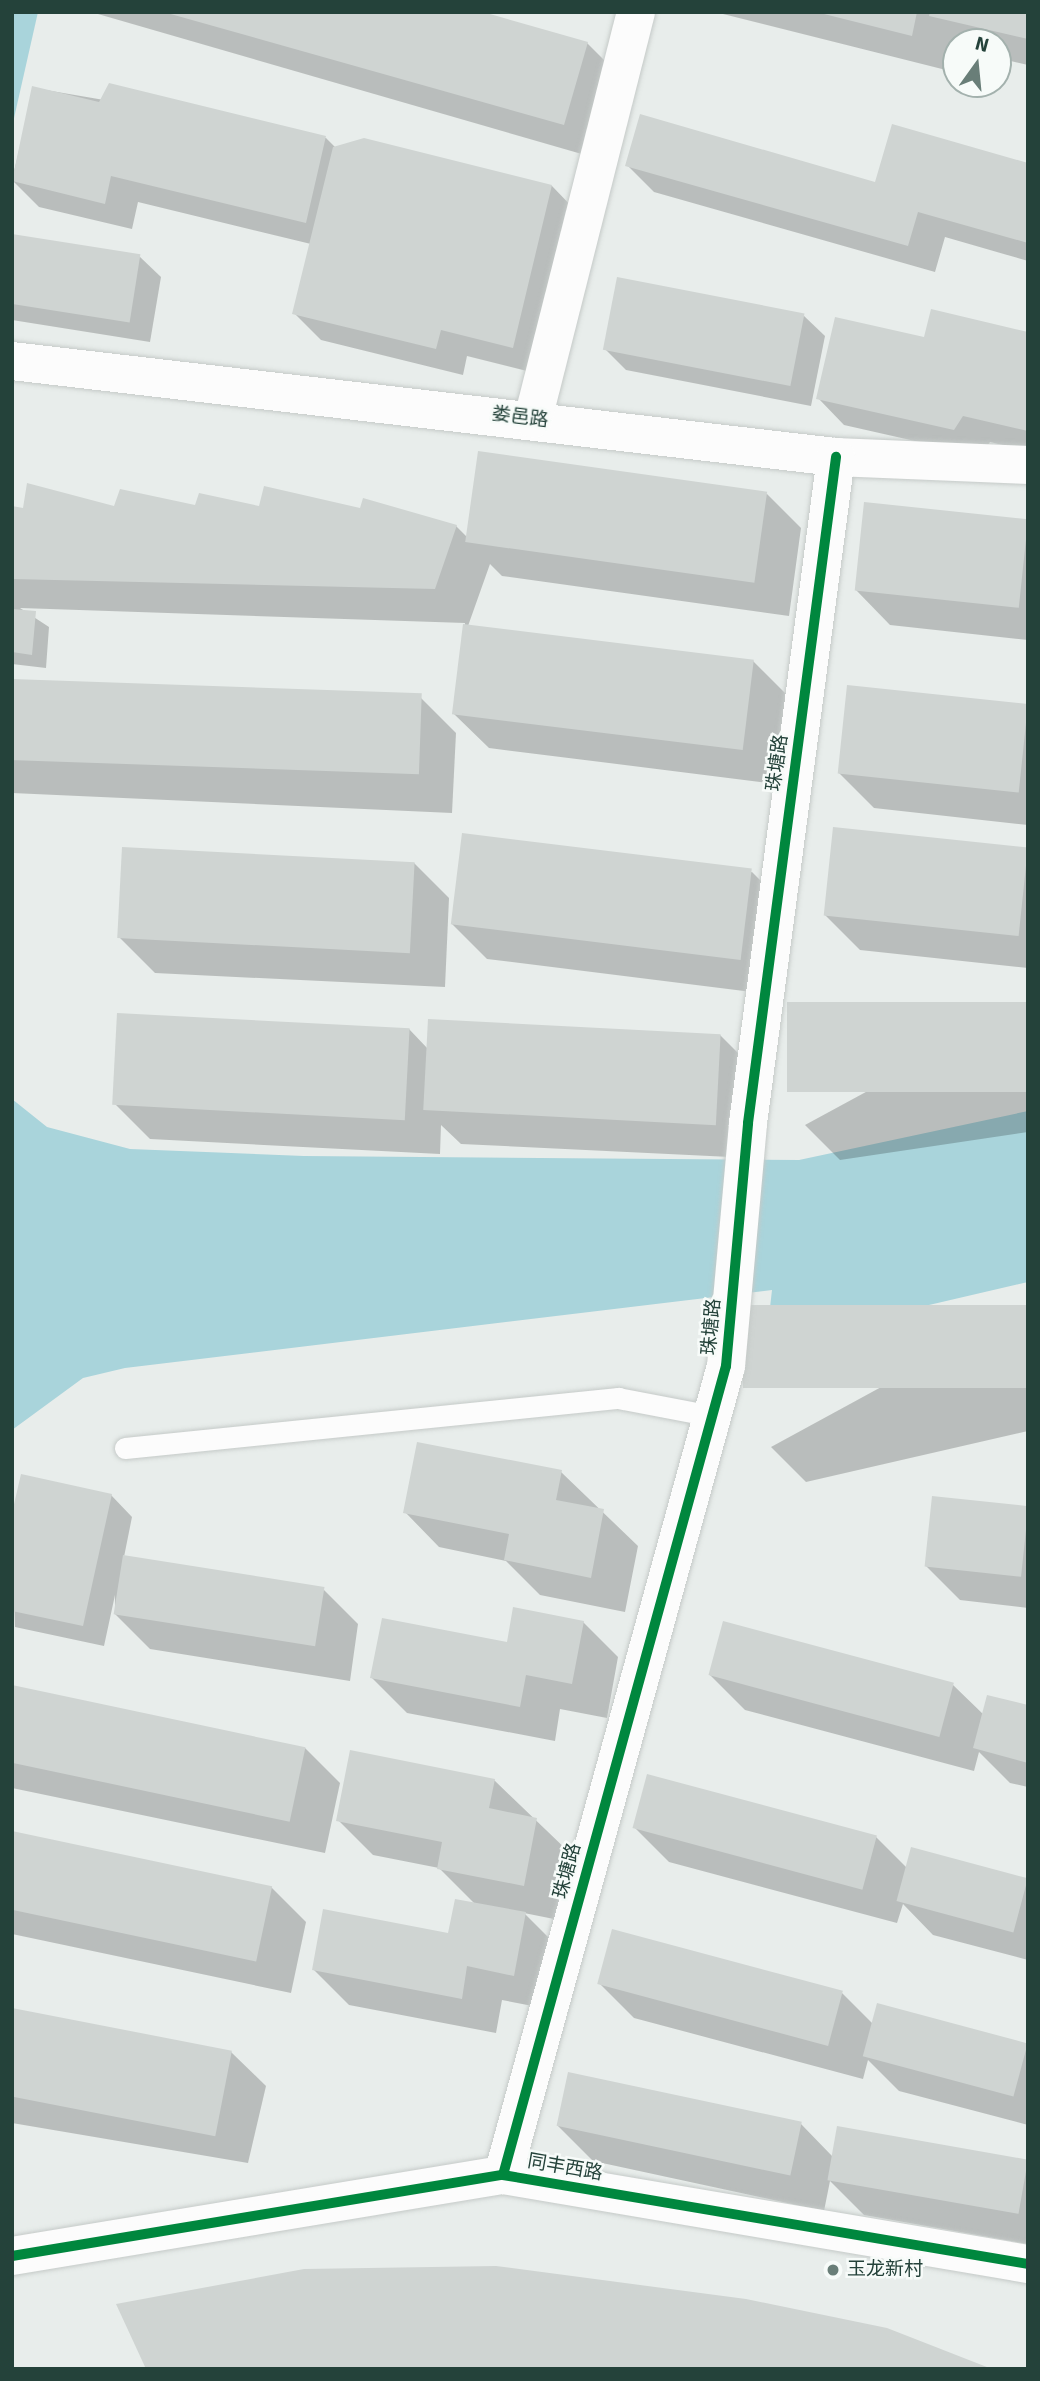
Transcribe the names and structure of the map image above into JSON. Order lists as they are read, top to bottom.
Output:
{
  "streets": {
    "street": ["娄邑路", "珠塘路", "同丰西路"]
  },
  "crossings": [
    ["娄邑路", "珠塘路"],
    ["珠塘路", "同丰西路"]
  ],
  "places": ["玉龙新村"],
  "north": "top"
}
